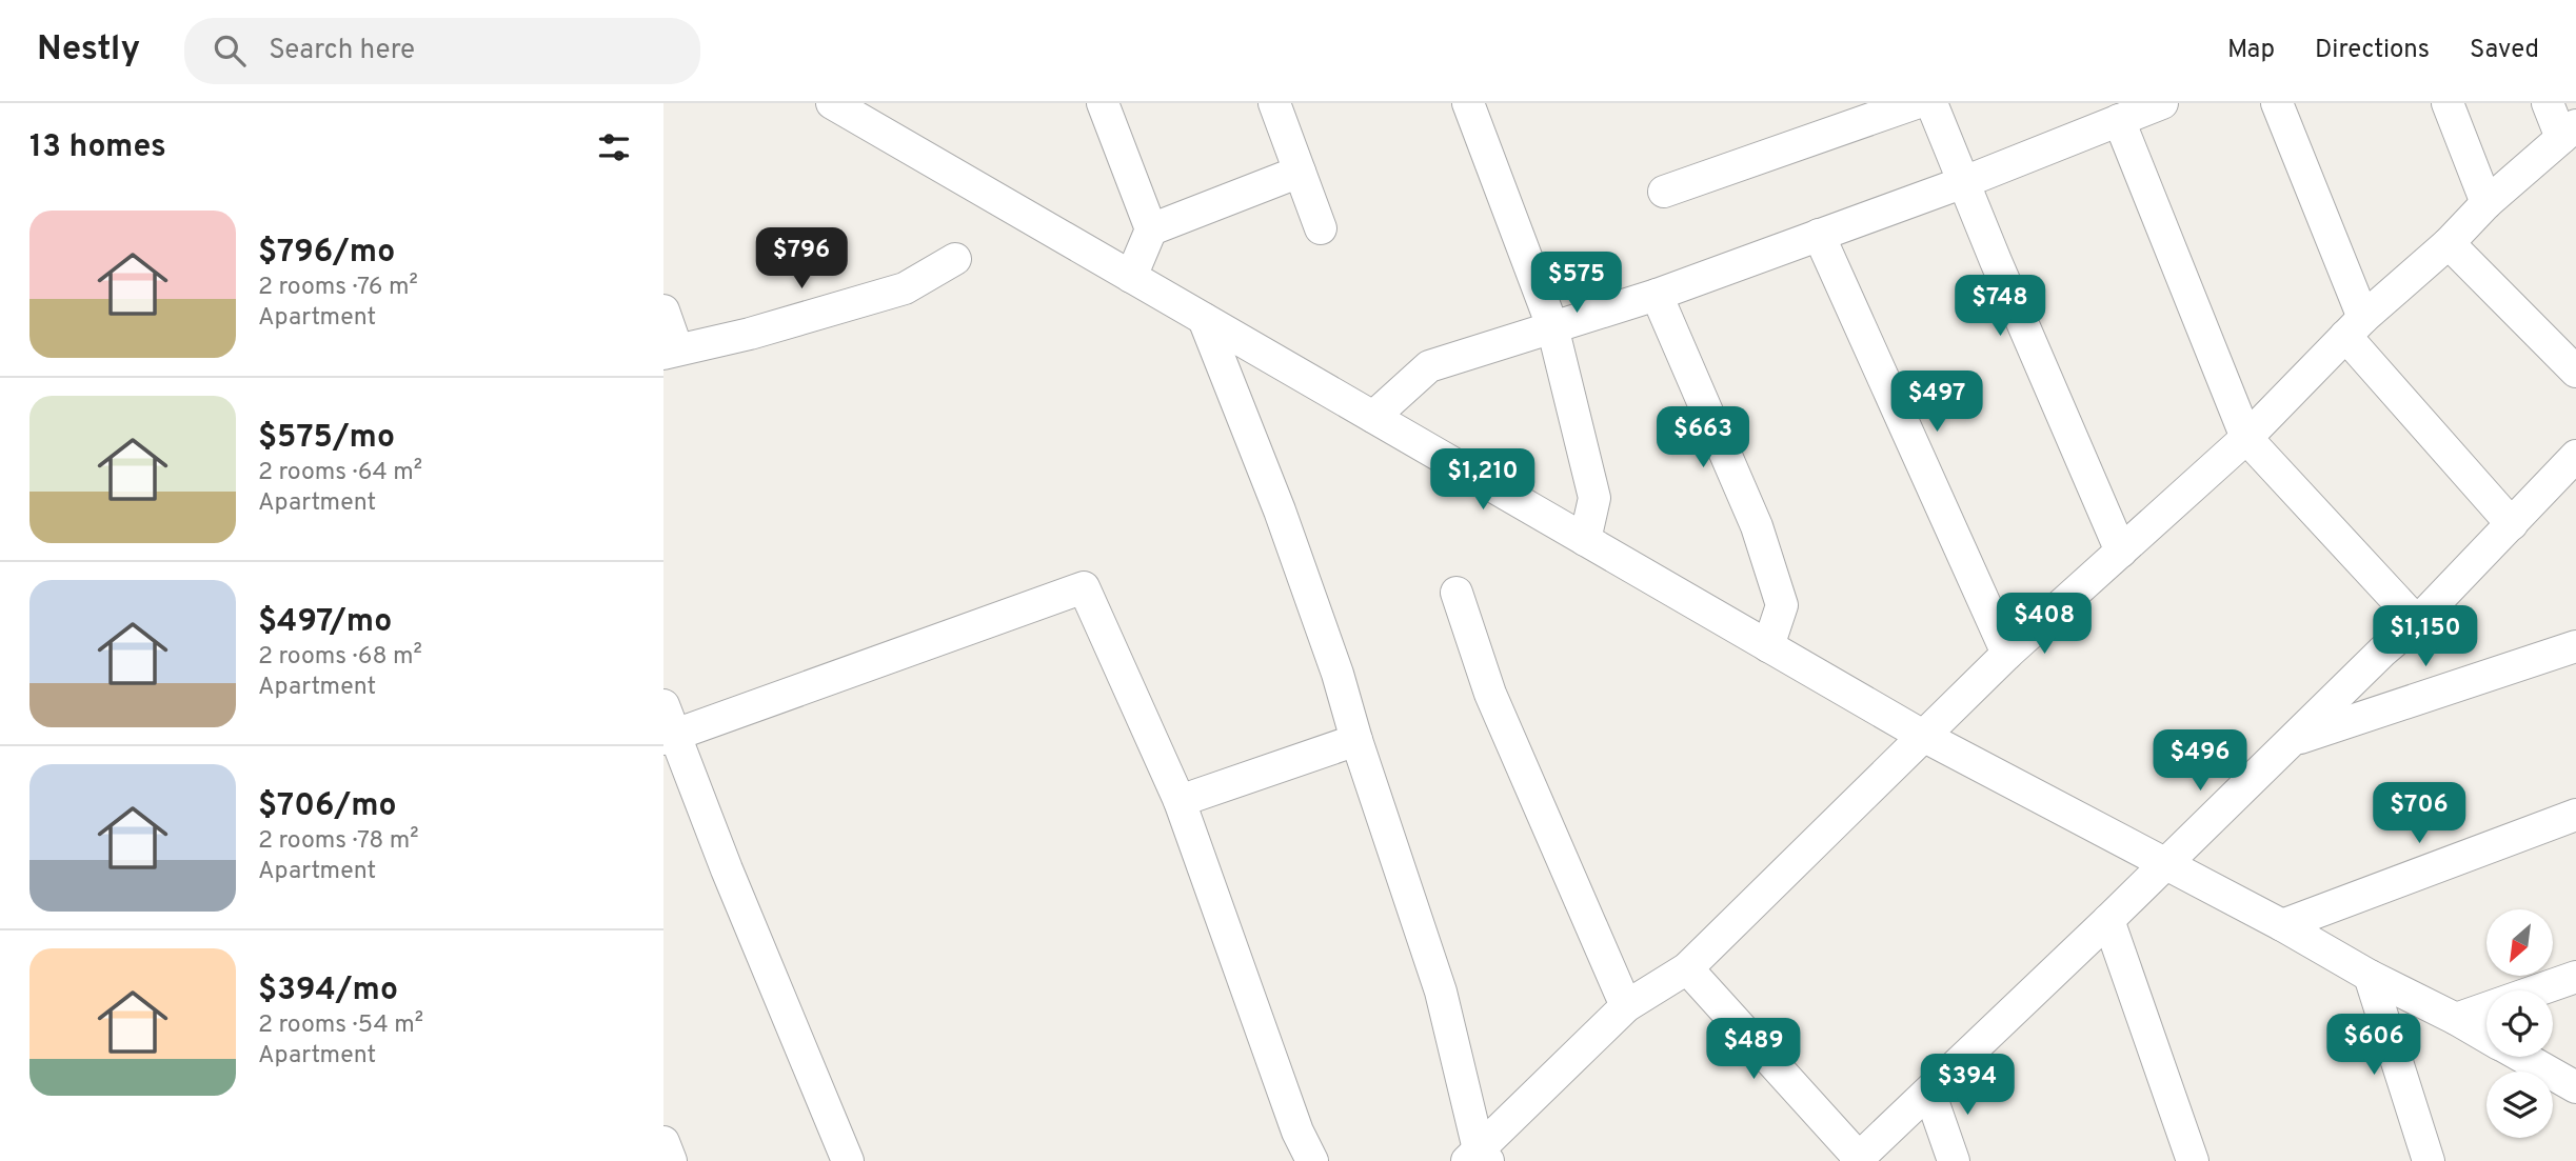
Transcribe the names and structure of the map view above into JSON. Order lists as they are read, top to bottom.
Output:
{
  "north": "bottom left",
  "page": {
    "header": "Nestly",
    "search": "Search here",
    "nav": ["Map", "Directions", "Saved"],
    "heading": "13 homes",
    "list": [
      {
        "name": "$796/mo",
        "note": "2 rooms · 76 m² · Apartment"
      },
      {
        "name": "$575/mo",
        "note": "2 rooms · 64 m² · Apartment"
      },
      {
        "name": "$497/mo",
        "note": "2 rooms · 68 m² · Apartment"
      },
      {
        "name": "$706/mo",
        "note": "2 rooms · 78 m² · Apartment"
      },
      {
        "name": "$394/mo",
        "note": "2 rooms · 54 m² · Apartment"
      }
    ],
    "price": [
      "$796",
      "$575",
      "$748",
      "$497",
      "$663",
      "$1,210",
      "$408",
      "$1,150",
      "$496",
      "$706",
      "$606",
      "$489",
      "$394"
    ]
  }
}
